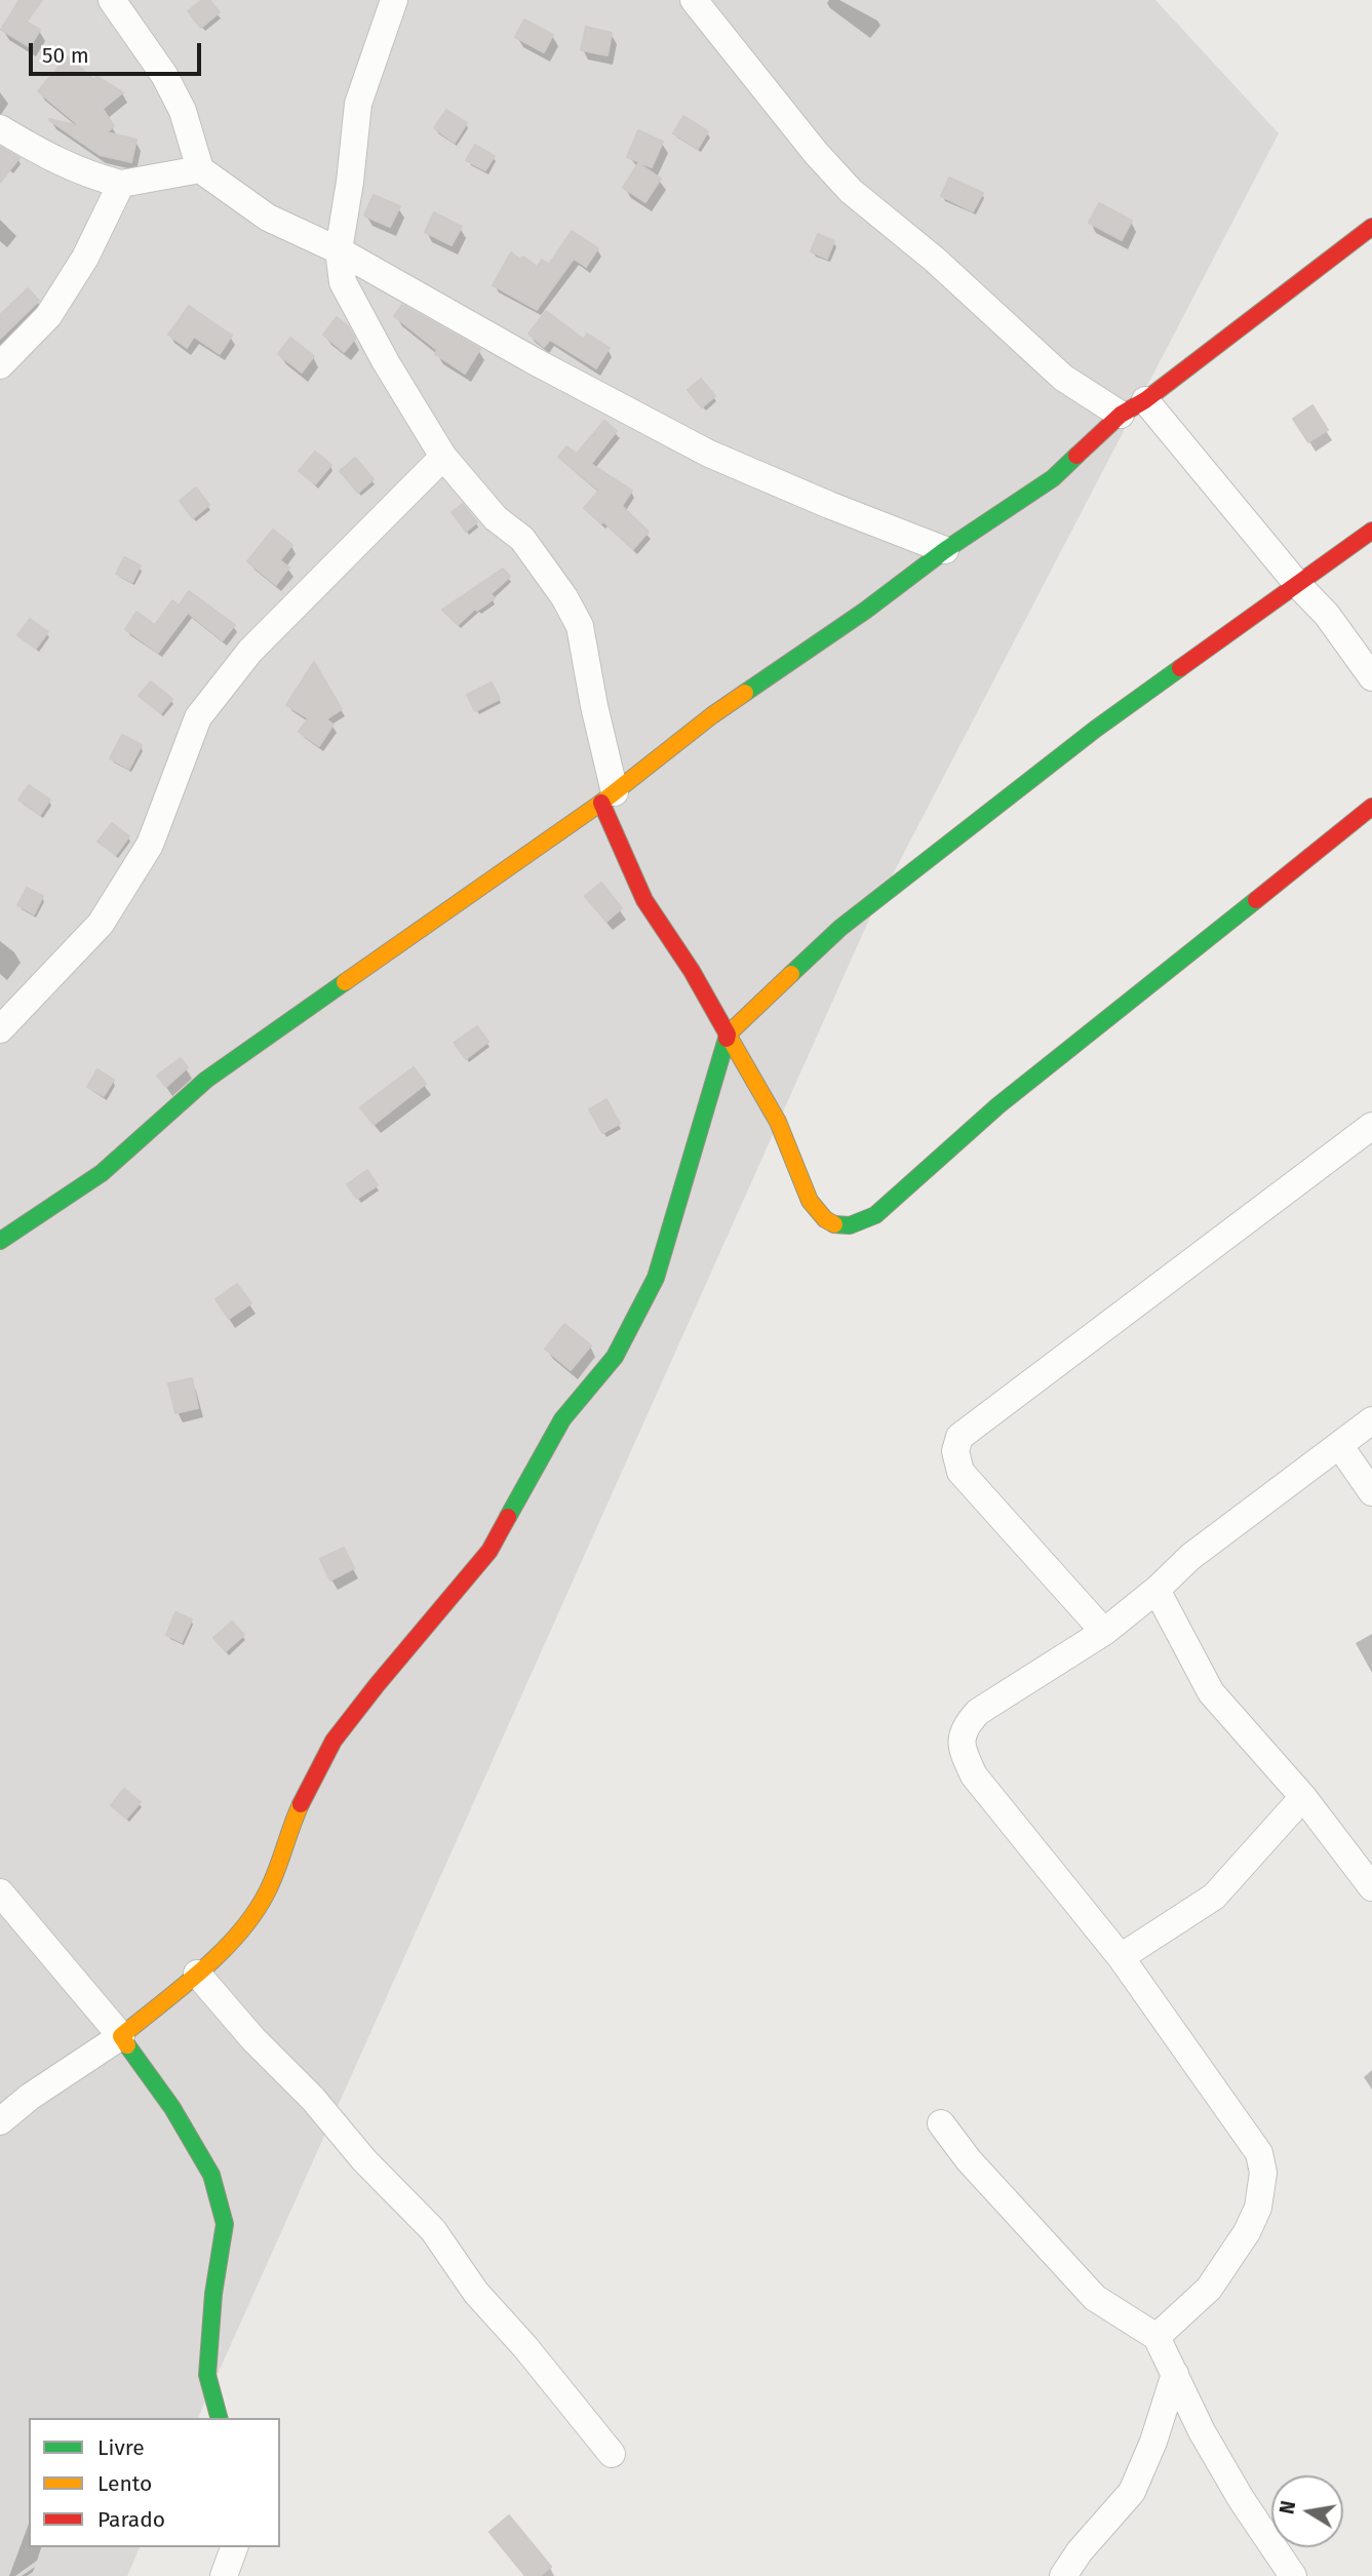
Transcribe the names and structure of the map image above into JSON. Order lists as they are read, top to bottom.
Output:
{
  "legend": ["Livre", "Lento", "Parado"],
  "scale_bar": "50 m",
  "north": "left"
}
